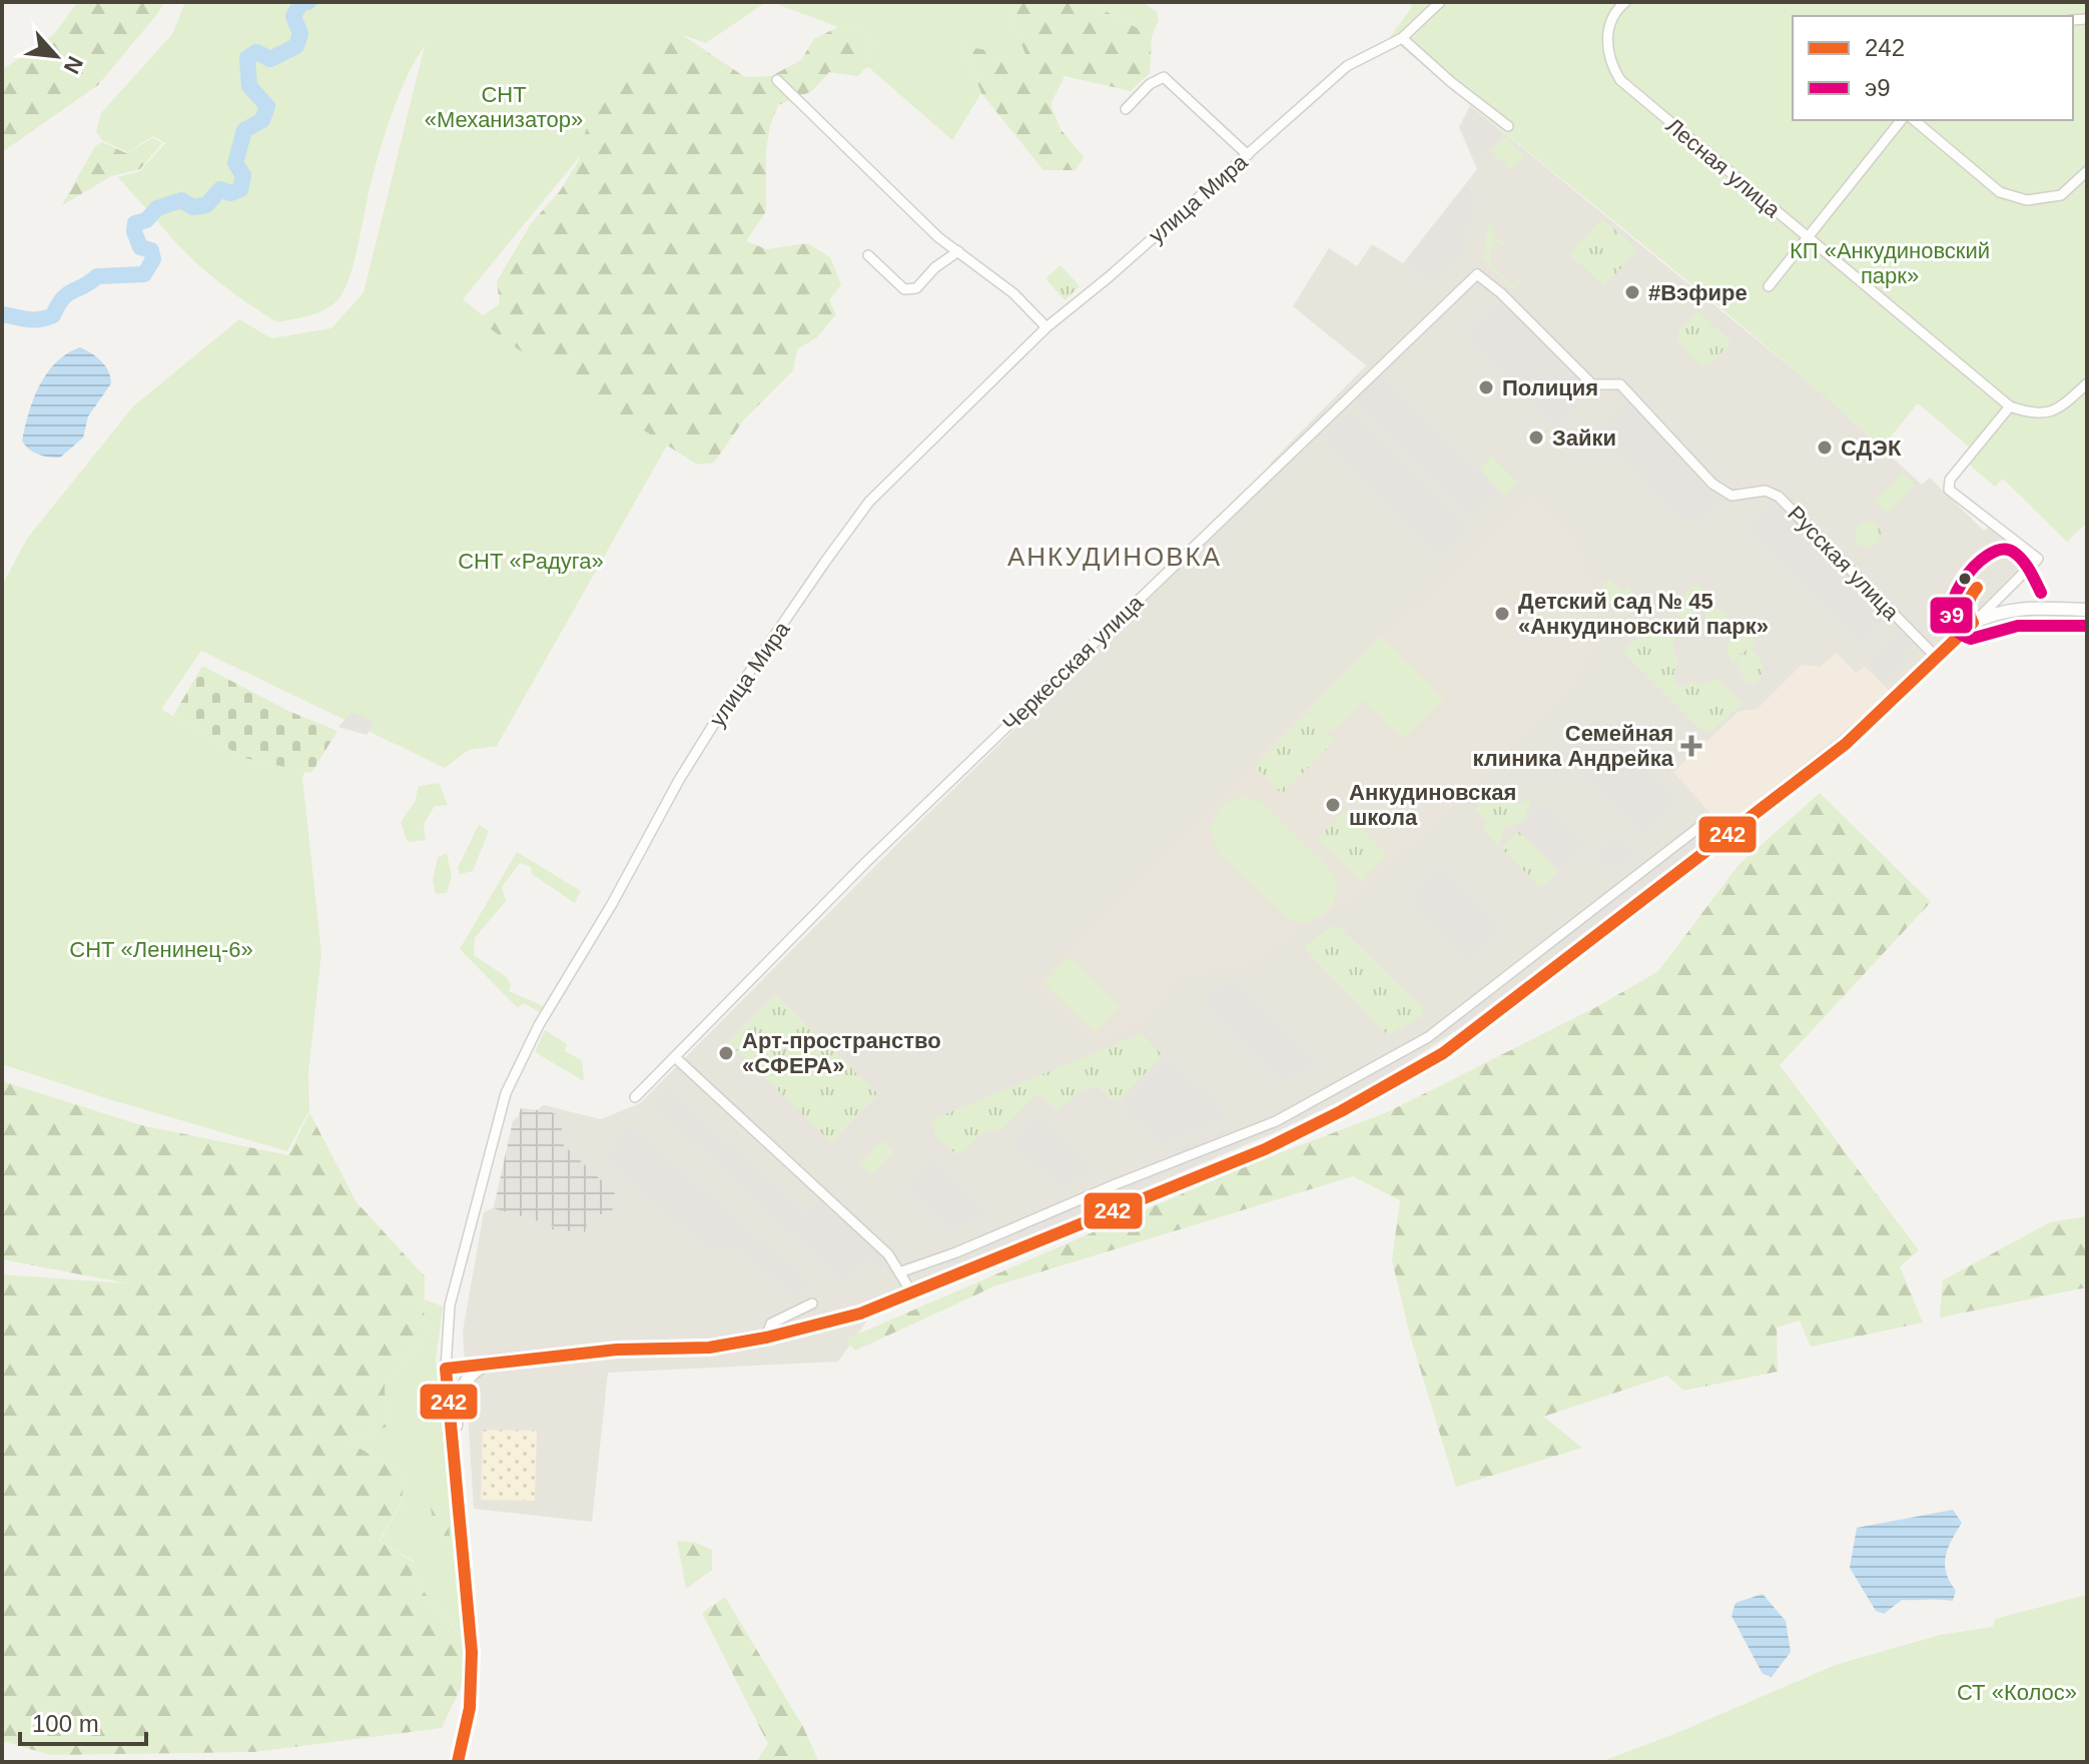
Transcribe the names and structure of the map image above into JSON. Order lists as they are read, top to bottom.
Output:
{
  "streets": {
    "street": [
      "Лесная улица",
      "улица Мира",
      "Русская улица",
      "Черкесская улица"
    ]
  },
  "crossings": [
    ["Русская улица", "Черкесская улица"]
  ],
  "districts": ["АНКУДИНОВКА"],
  "parks": [
    "СНТ «Механизатор»",
    "КП «Анкудиновский парк»",
    "СНТ «Радуга»",
    "СНТ «Ленинец-6»",
    "СТ «Колос»"
  ],
  "places": {
    "other": [
      "#Вэфире",
      "Полиция",
      "Зайки",
      "СДЭК",
      "Детский сад № 45 «Анкудиновский парк»",
      "Анкудиновская школа",
      "Арт-пространство «СФЕРА»"
    ],
    "health": ["Семейная клиника Андрейка"]
  },
  "lines": ["transit line э9", "transit line 242"],
  "legend": ["242", "э9"],
  "scale_bar": "100 m",
  "north": "bottom right"
}
